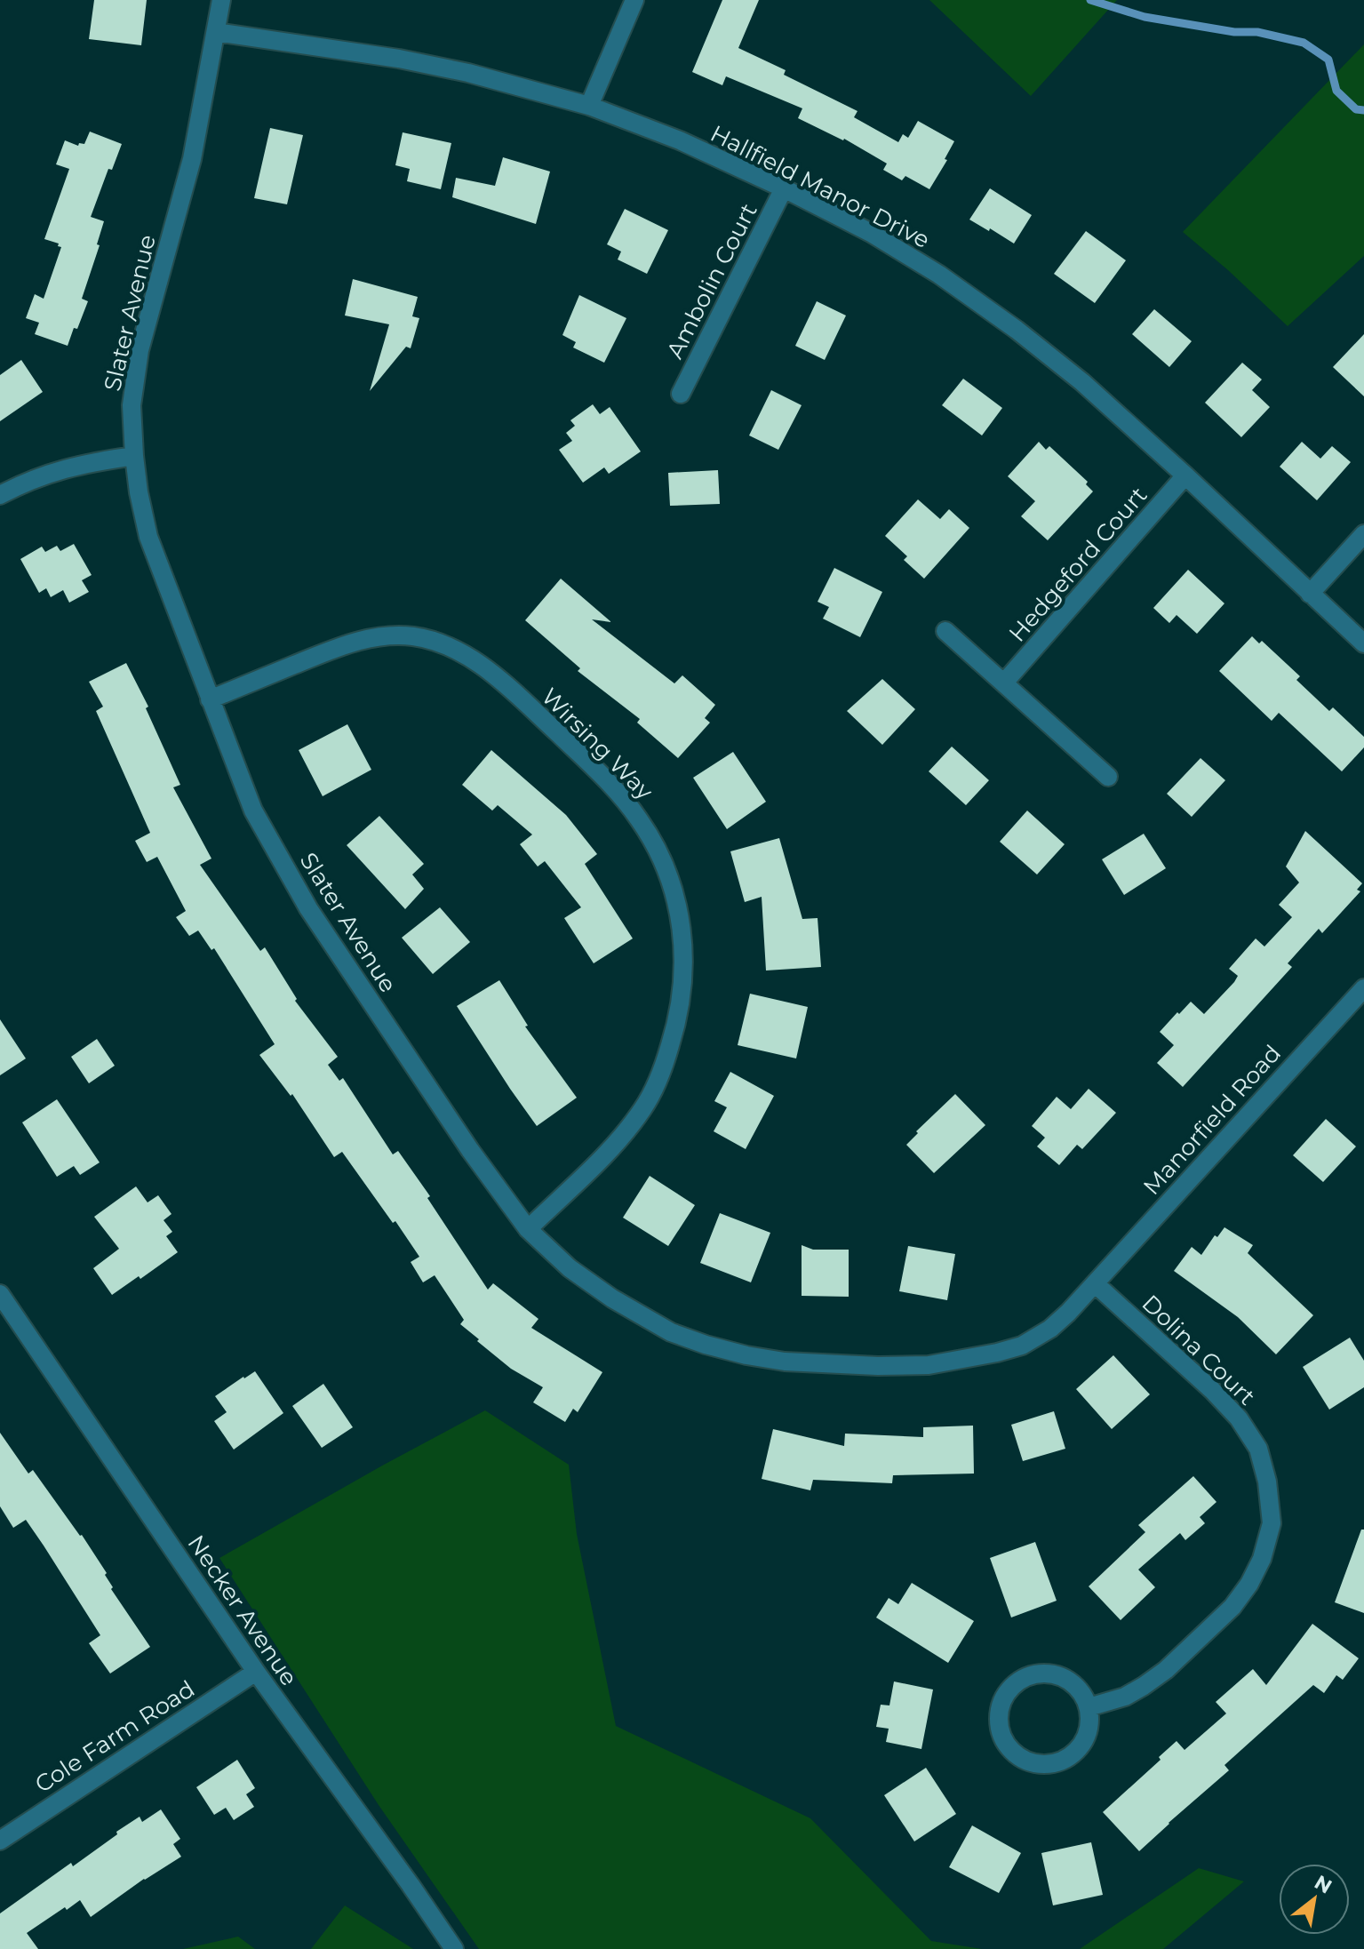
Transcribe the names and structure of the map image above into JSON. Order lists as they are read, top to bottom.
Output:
{
  "streets": {
    "street": [
      "Hallfield Manor Drive",
      "Ambolin Court",
      "Slater Avenue",
      "Hedgeford Court",
      "Wirsing Way",
      "Manorfield Road",
      "Dolina Court",
      "Necker Avenue",
      "Cole Farm Road"
    ]
  },
  "crossings": [
    ["Hallfield Manor Drive", "Ambolin Court"],
    ["Hallfield Manor Drive", "Slater Avenue"],
    ["Hallfield Manor Drive", "Hedgeford Court"],
    ["Slater Avenue", "Wirsing Way"],
    ["Slater Avenue", "Manorfield Road"],
    ["Slater Avenue", "Dolina Court"],
    ["Manorfield Road", "Dolina Court"],
    ["Necker Avenue", "Cole Farm Road"]
  ],
  "north": "top right"
}
